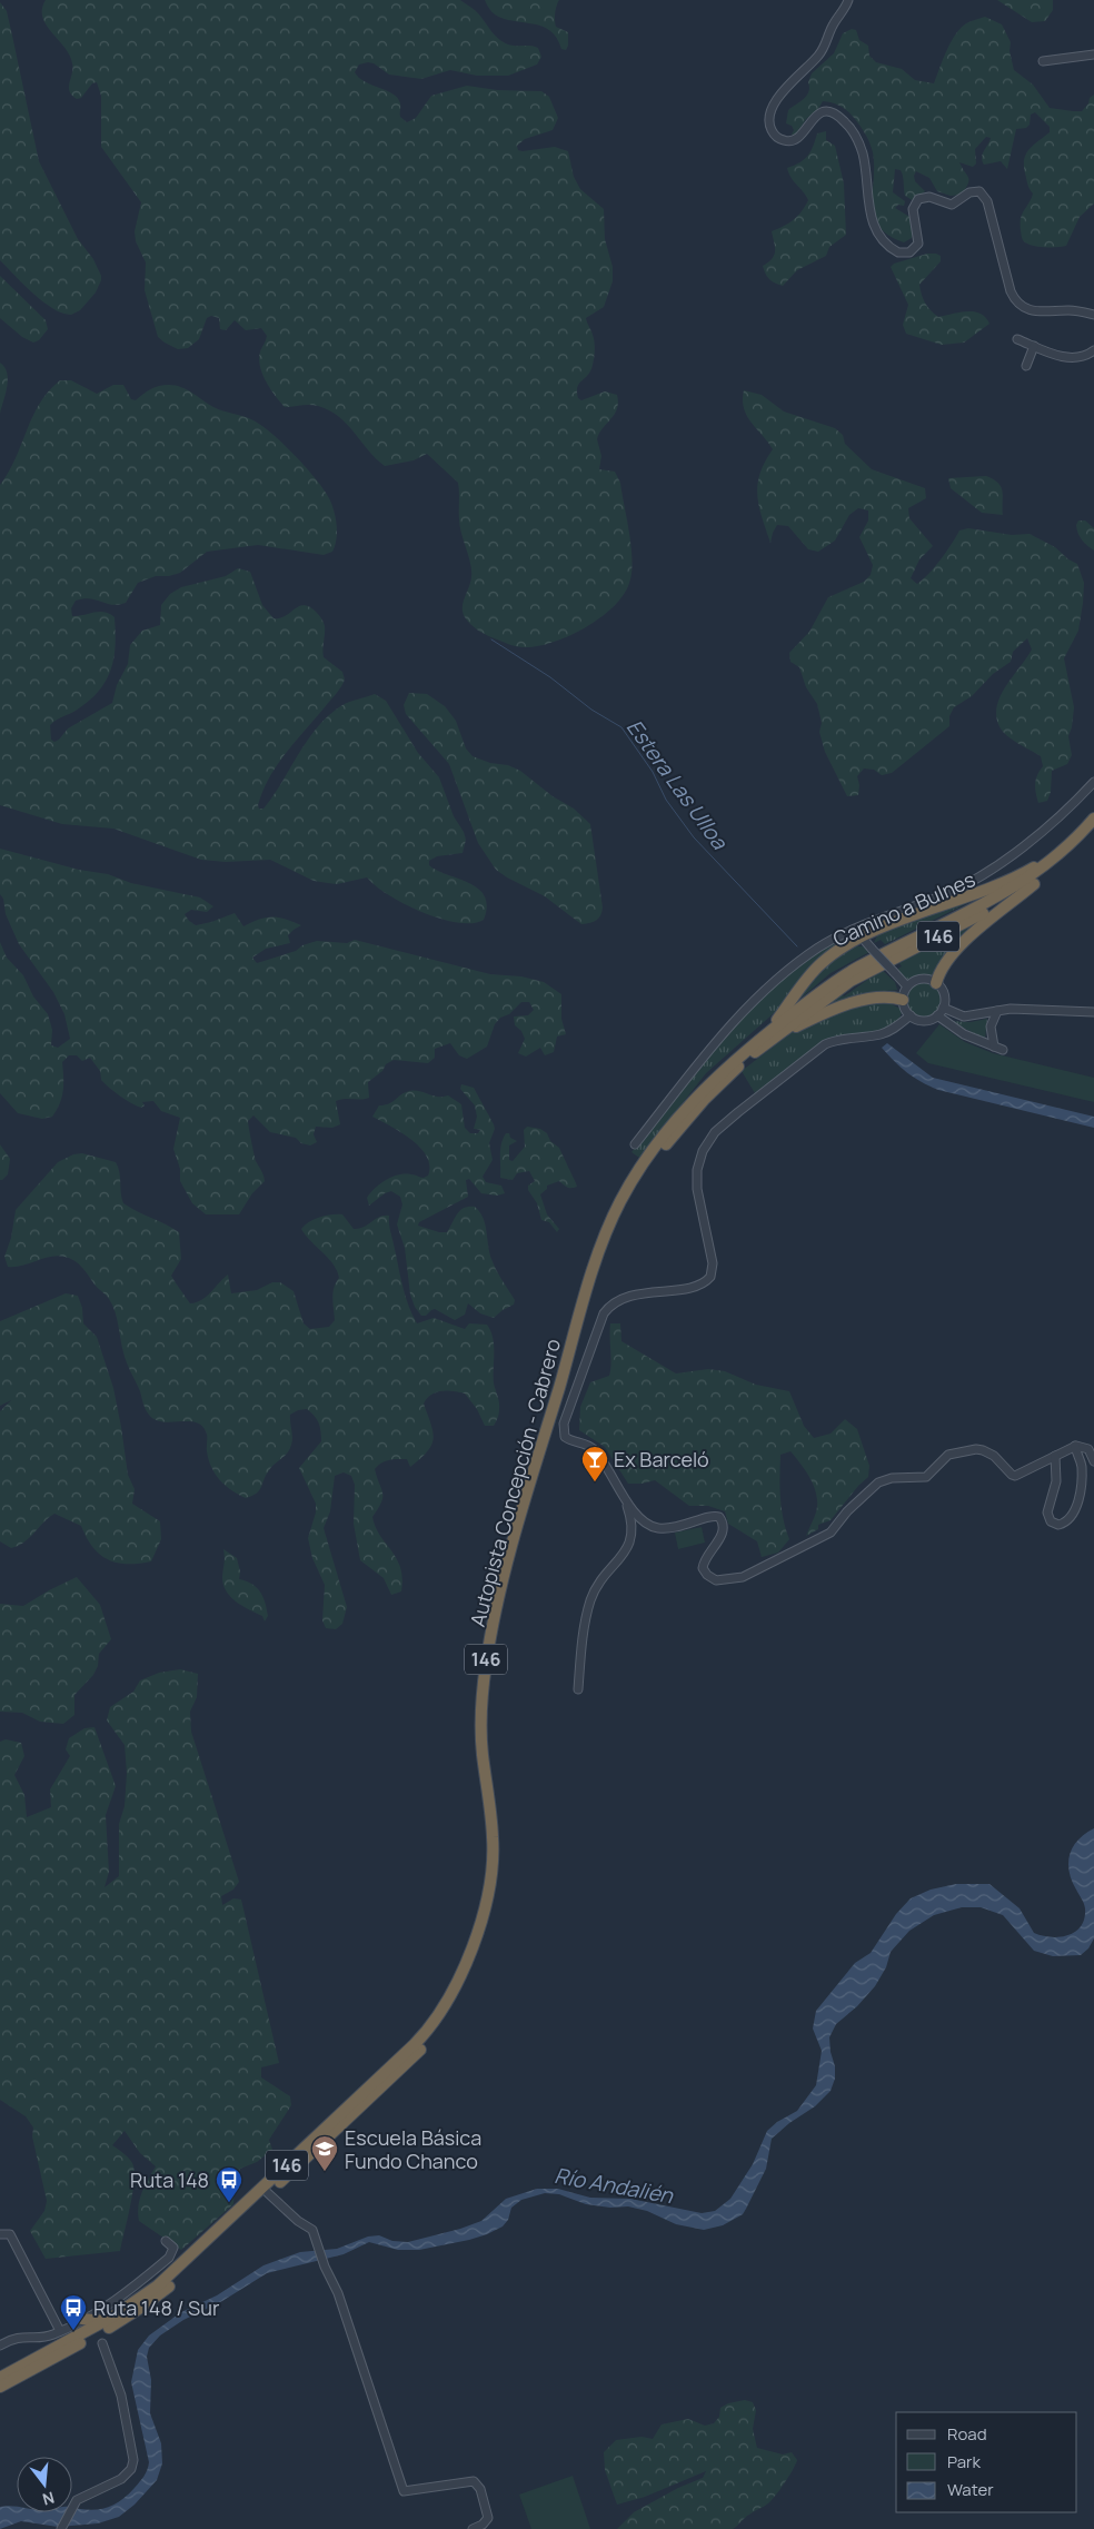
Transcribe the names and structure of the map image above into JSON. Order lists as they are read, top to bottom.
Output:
{
  "streets": {
    "highway": ["146", "Autopista Concepción - Cabrero"],
    "street": ["Camino a Bulnes"]
  },
  "water": ["Estera Las Ulloa", "Río Andalién"],
  "places": {
    "bar": ["Ex Barceló"],
    "school or university": ["Escuela Básica Fundo Chanco"],
    "bus stop": ["Ruta 148", "Ruta 148 / Sur"]
  },
  "legend": ["Road", "Park", "Water"],
  "north": "bottom"
}
